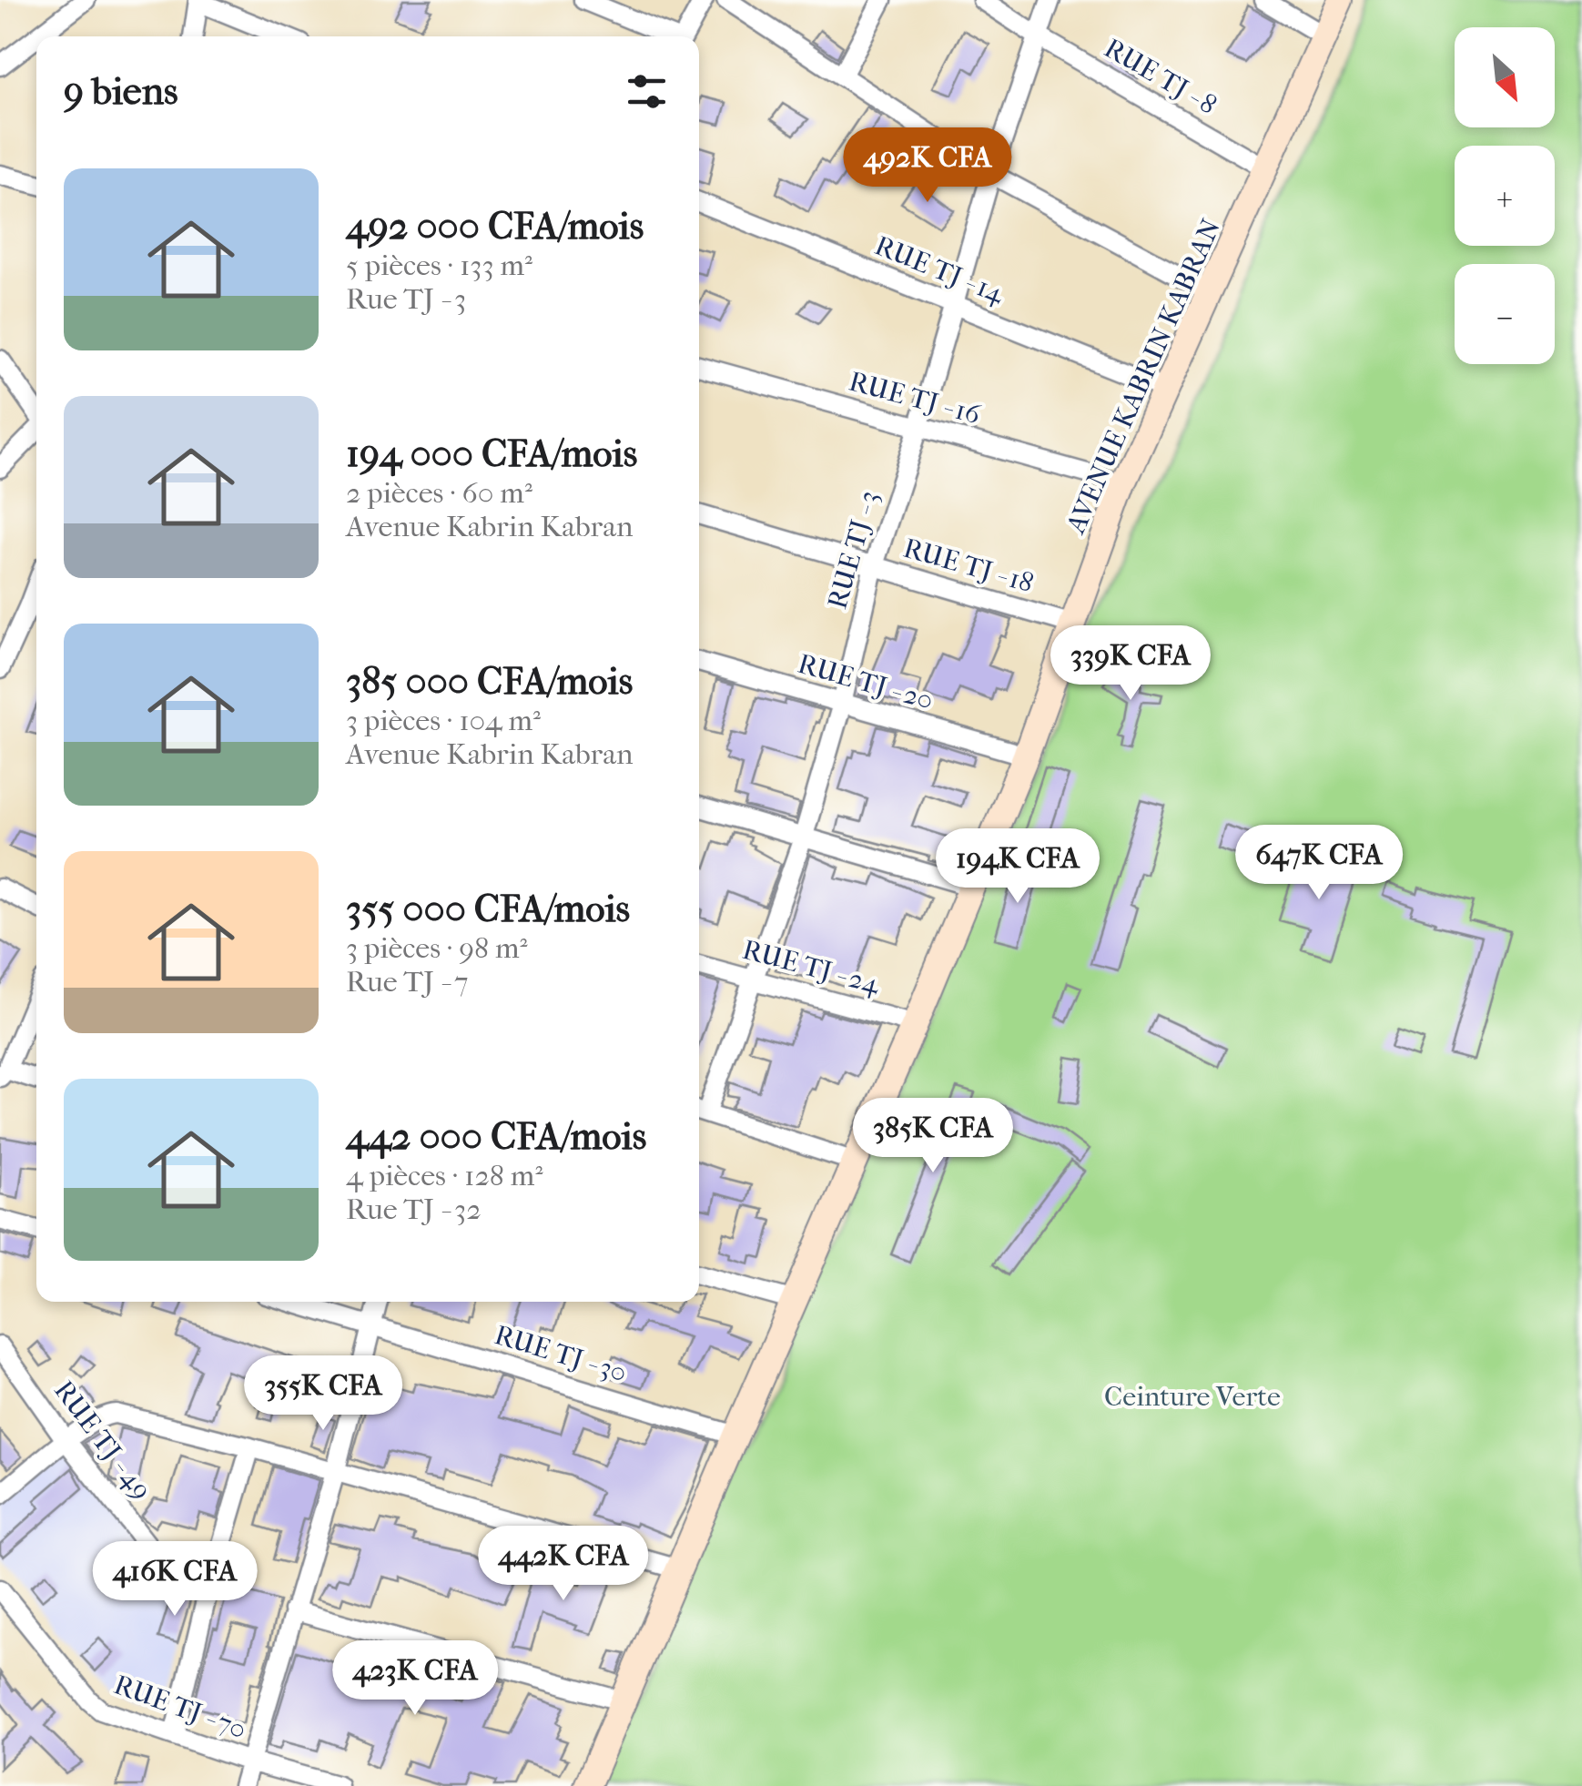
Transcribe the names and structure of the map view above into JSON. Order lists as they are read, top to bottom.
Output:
{
  "streets": {
    "street": [
      "RUE TJ - 8",
      "RUE TJ - 14",
      "AVENUE KABRIN KABRAN",
      "RUE TJ - 16",
      "RUE TJ - 3",
      "RUE TJ - 18",
      "RUE TJ - 20",
      "RUE TJ - 24",
      "RUE TJ - 30",
      "RUE TJ - 49",
      "RUE TJ - 70"
    ]
  },
  "crossings": [
    ["RUE TJ - 8", "AVENUE KABRIN KABRAN"],
    ["RUE TJ - 8", "RUE TJ - 3"],
    ["RUE TJ - 14", "AVENUE KABRIN KABRAN"],
    ["RUE TJ - 14", "RUE TJ - 3"],
    ["AVENUE KABRIN KABRAN", "RUE TJ - 16"],
    ["AVENUE KABRIN KABRAN", "RUE TJ - 18"],
    ["AVENUE KABRIN KABRAN", "RUE TJ - 20"],
    ["AVENUE KABRIN KABRAN", "RUE TJ - 24"],
    ["AVENUE KABRIN KABRAN", "RUE TJ - 30"],
    ["RUE TJ - 16", "RUE TJ - 3"],
    ["RUE TJ - 3", "RUE TJ - 18"],
    ["RUE TJ - 3", "RUE TJ - 20"],
    ["RUE TJ - 3", "RUE TJ - 24"]
  ],
  "parks": ["Ceinture Verte"],
  "north": "bottom right",
  "page": {
    "map_buttons": ["+", "−"],
    "heading": "9 biens",
    "price": [
      "492K CFA",
      "339K CFA",
      "647K CFA",
      "194K CFA",
      "385K CFA",
      "355K CFA",
      "442K CFA",
      "416K CFA",
      "423K CFA"
    ],
    "list": [
      {
        "name": "492 000 CFA/mois",
        "note": "5 pièces · 133 m² · Rue TJ - 3"
      },
      {
        "name": "194 000 CFA/mois",
        "note": "2 pièces · 60 m² · Avenue Kabrin Kabran"
      },
      {
        "name": "385 000 CFA/mois",
        "note": "3 pièces · 104 m² · Avenue Kabrin Kabran"
      },
      {
        "name": "355 000 CFA/mois",
        "note": "3 pièces · 98 m² · Rue TJ - 7"
      },
      {
        "name": "442 000 CFA/mois",
        "note": "4 pièces · 128 m² · Rue TJ - 32"
      }
    ]
  }
}
